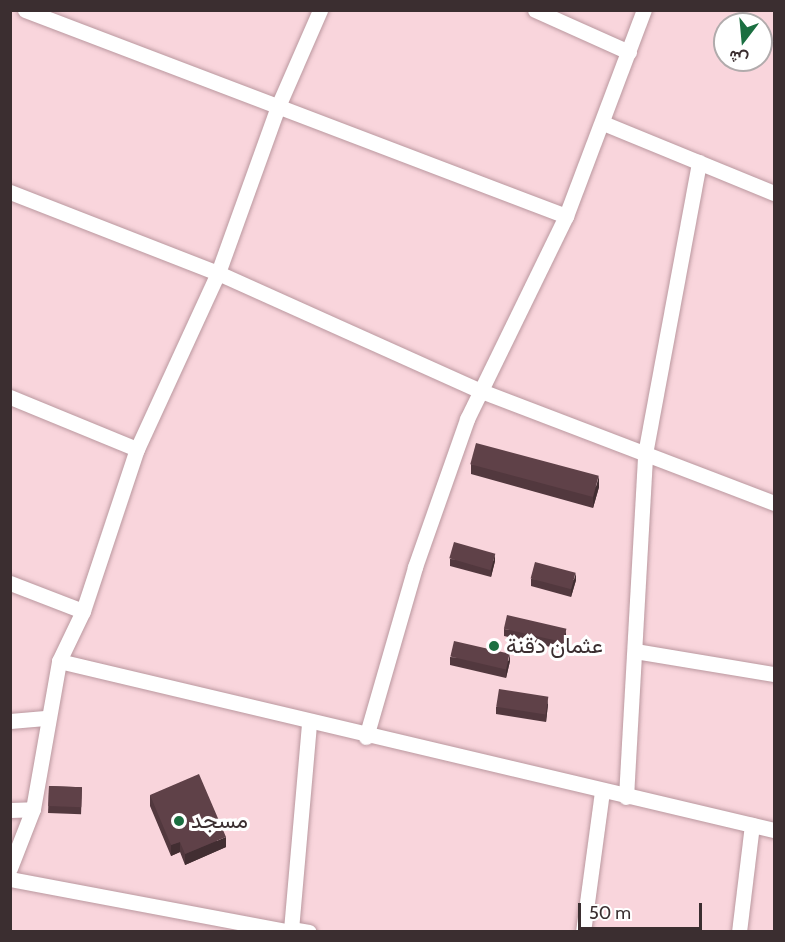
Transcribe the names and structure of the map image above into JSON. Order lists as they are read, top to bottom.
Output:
{
  "places": ["عثمان دقنة", "مسجد"],
  "scale_bar": "50 m",
  "north": "bottom"
}
